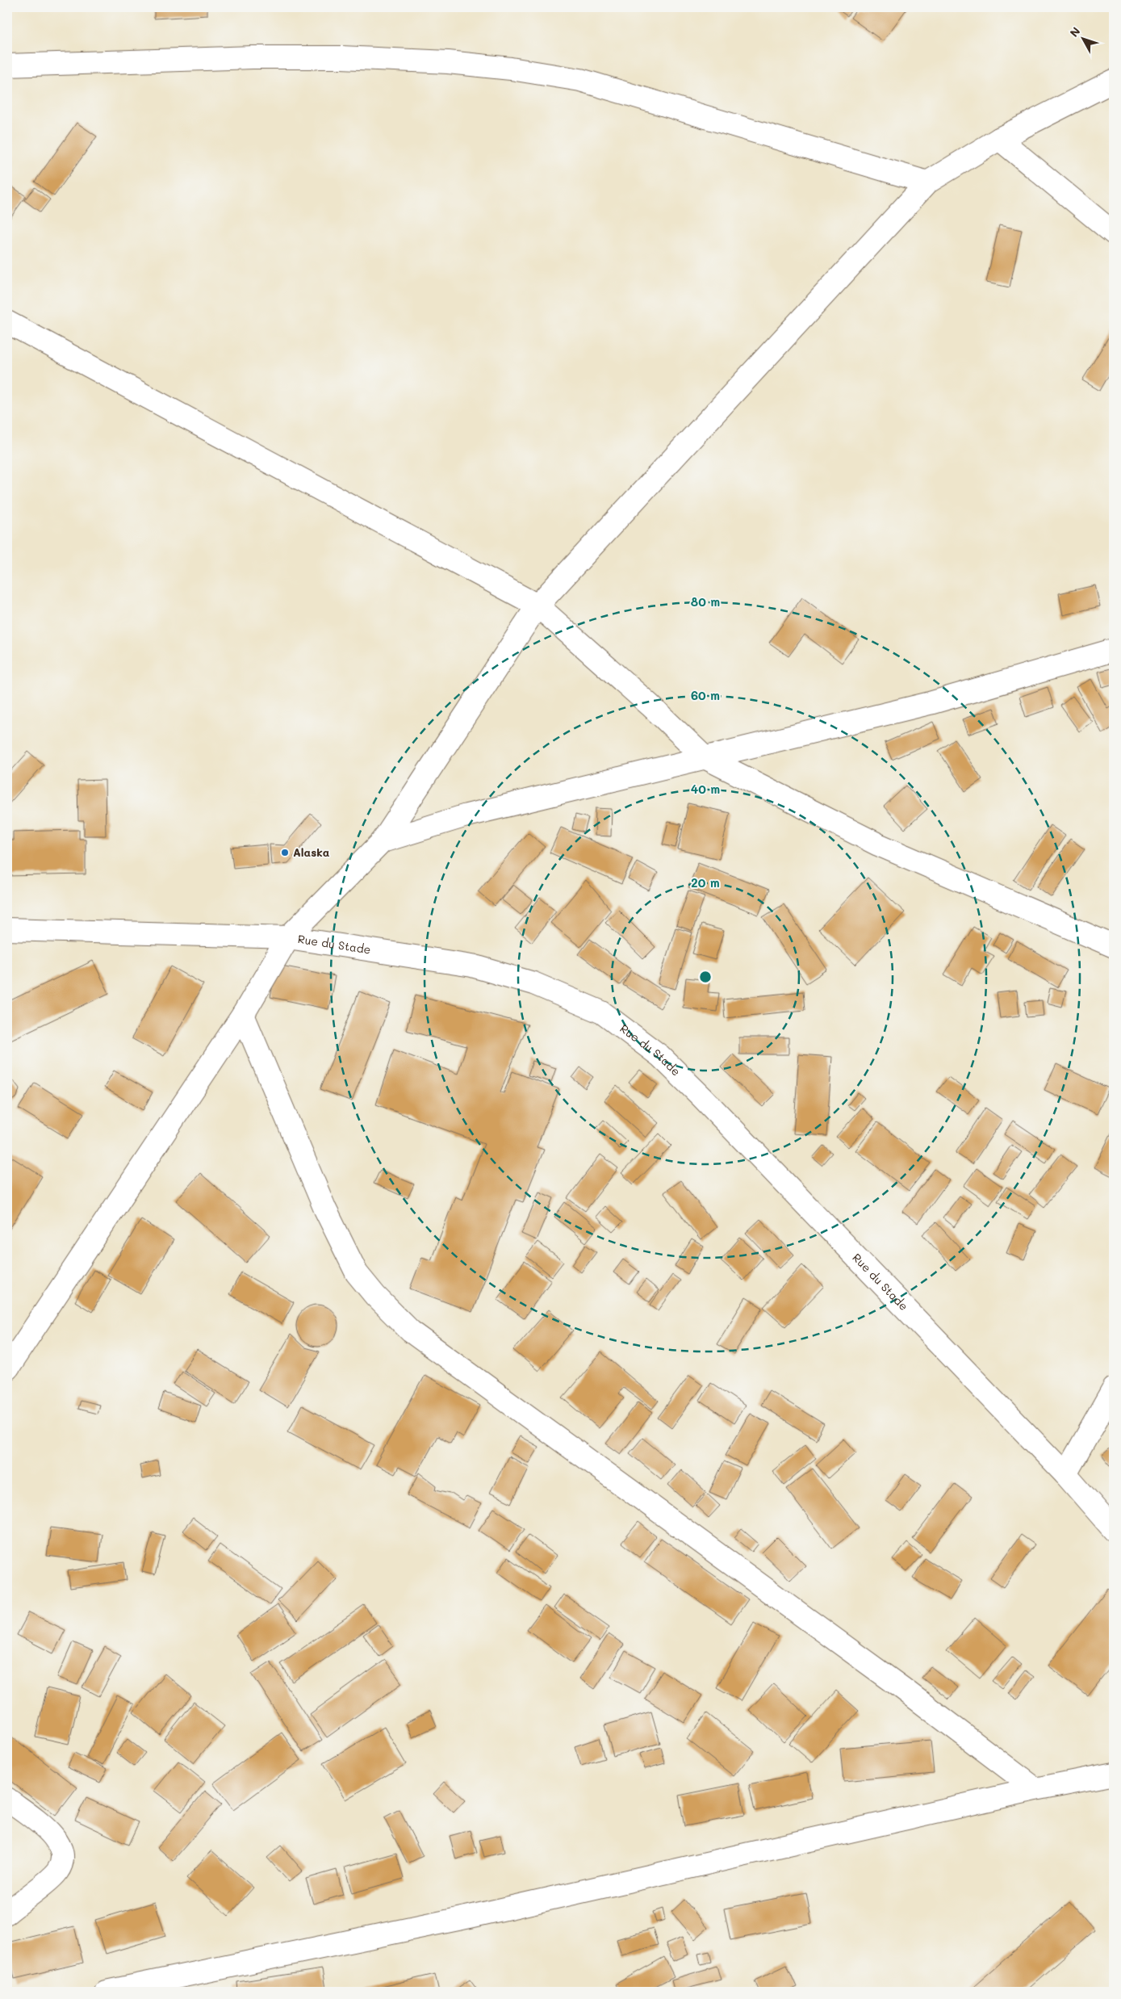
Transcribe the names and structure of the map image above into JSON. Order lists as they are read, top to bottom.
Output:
{
  "streets": {
    "street": ["Rue du Stade"]
  },
  "places": ["Alaska"],
  "north": "top left",
  "rings": [
    "80 m",
    "60 m",
    "40 m",
    "20 m"
  ]
}
